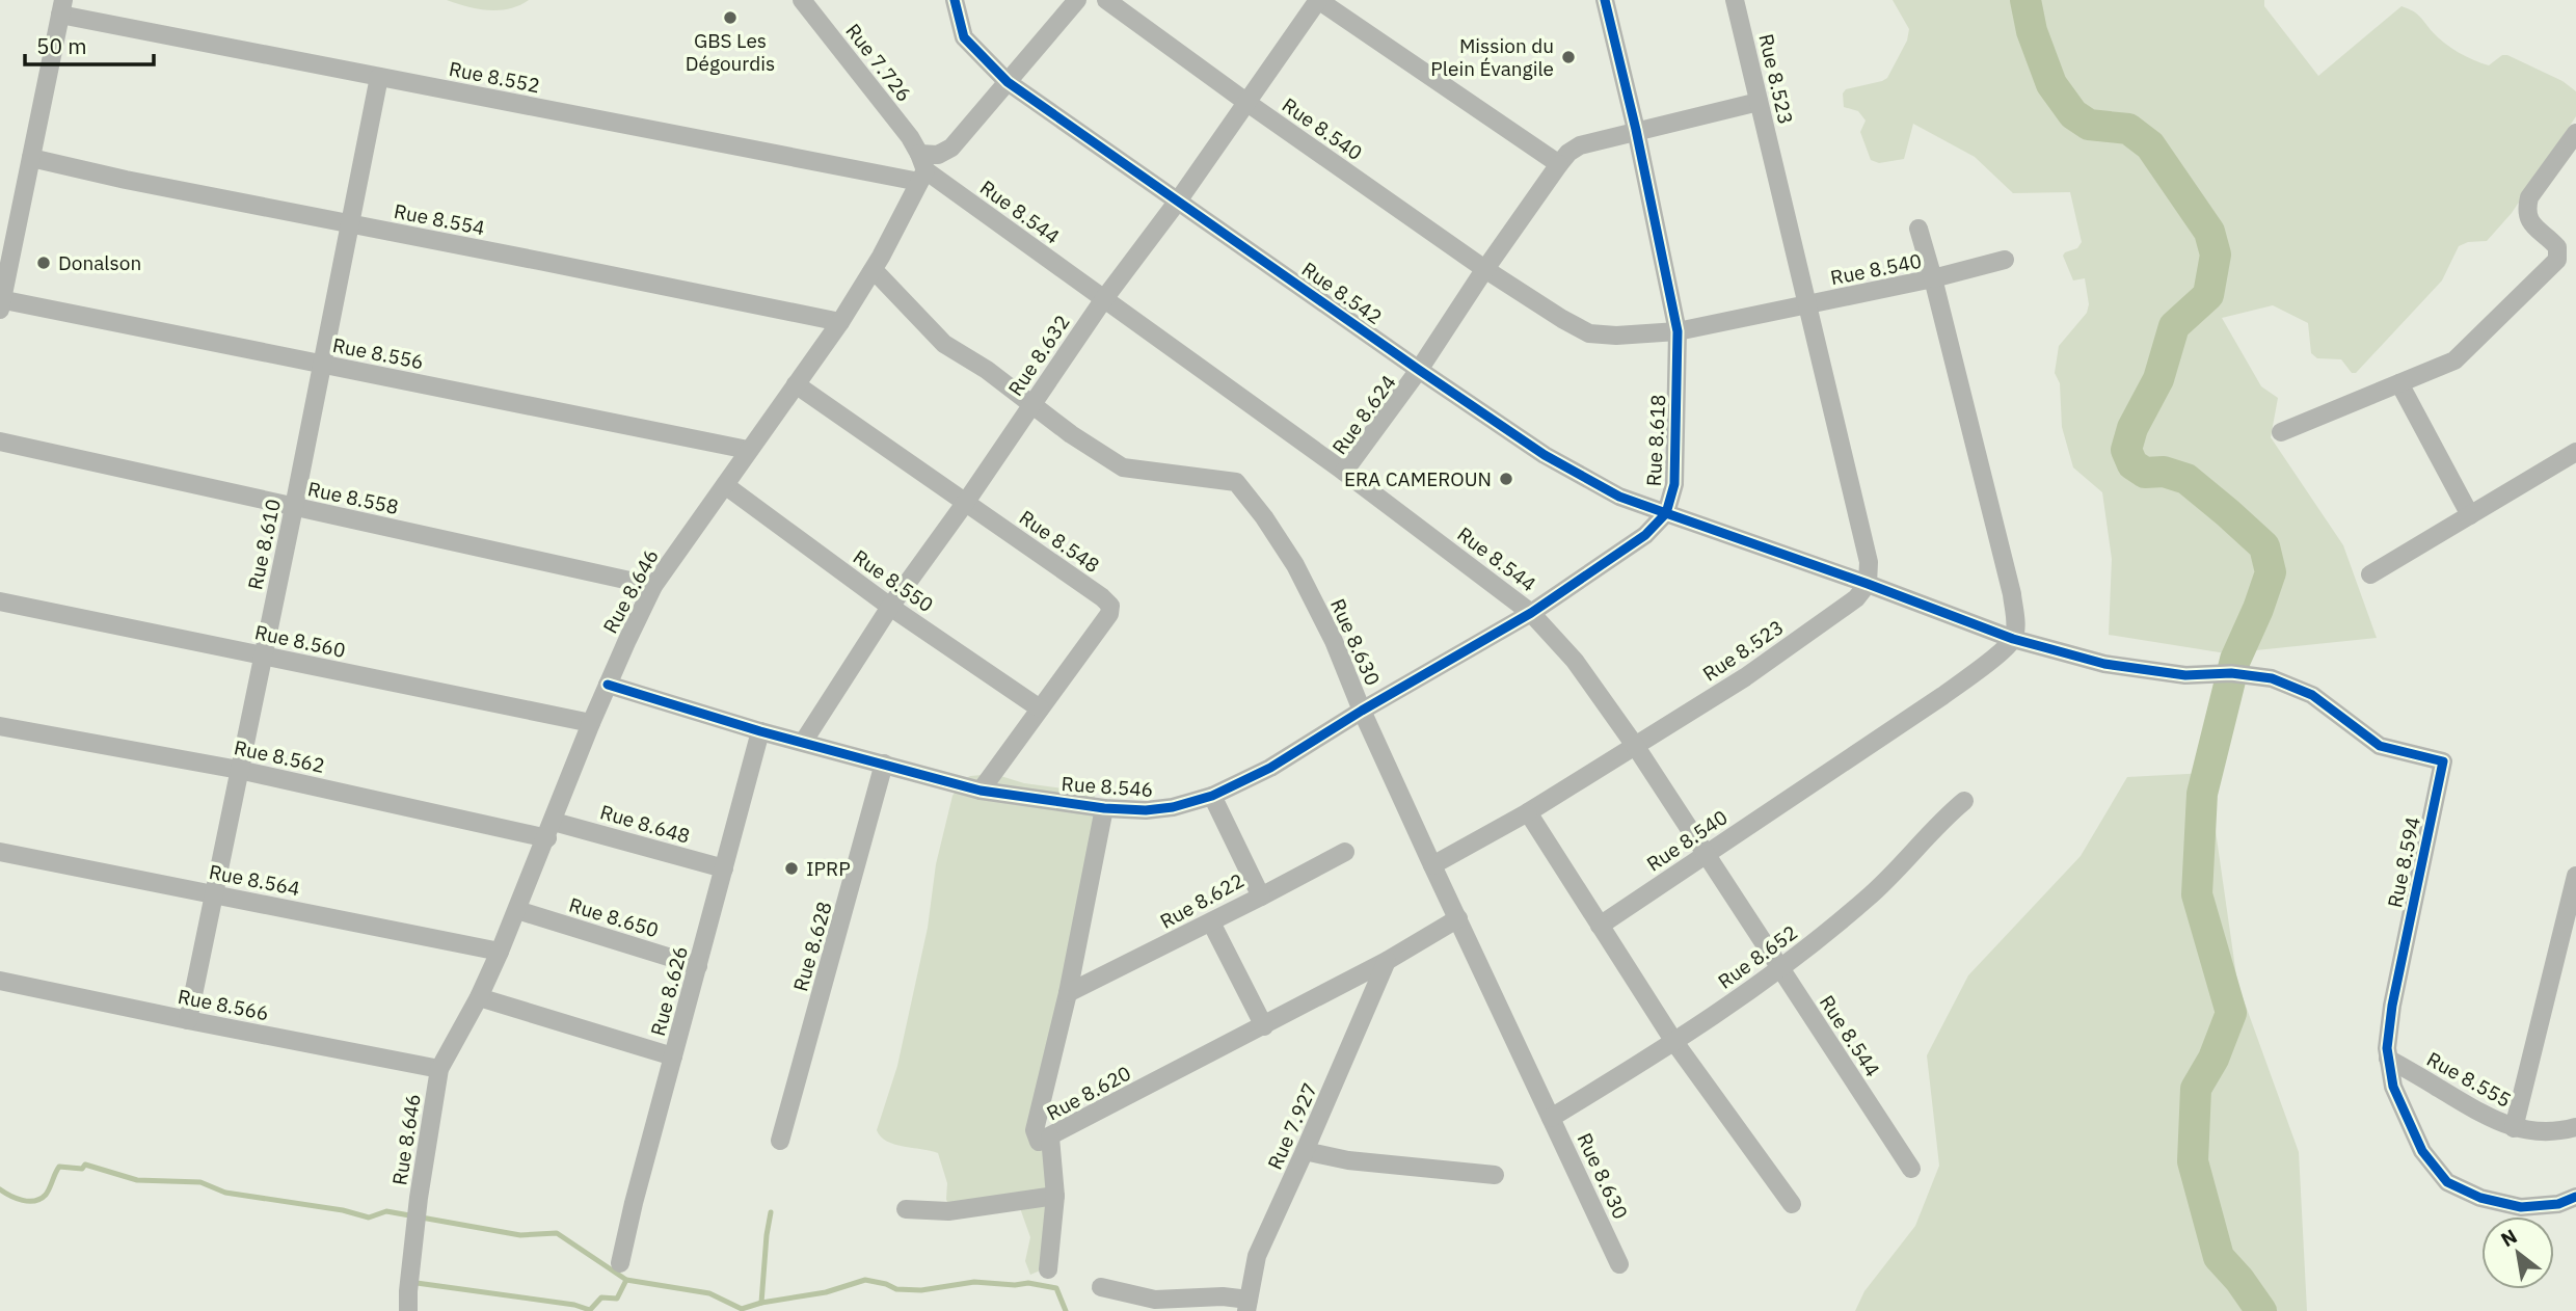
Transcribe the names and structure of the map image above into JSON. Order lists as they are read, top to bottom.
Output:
{
  "streets": {
    "street": [
      "Rue 7.726",
      "Rue 8.552",
      "Rue 8.523",
      "Rue 8.540",
      "Rue 8.544",
      "Rue 8.554",
      "Rue 8.542",
      "Rue 8.556",
      "Rue 8.632",
      "Rue 8.624",
      "Rue 8.618",
      "Rue 8.558",
      "Rue 8.548",
      "Rue 8.610",
      "Rue 8.550",
      "Rue 8.646",
      "Rue 8.560",
      "Rue 8.630",
      "Rue 8.562",
      "Rue 8.546",
      "Rue 8.648",
      "Rue 8.594",
      "Rue 8.564",
      "Rue 8.622",
      "Rue 8.650",
      "Rue 8.628",
      "Rue 8.652",
      "Rue 8.626",
      "Rue 8.566",
      "Rue 8.555",
      "Rue 8.620",
      "Rue 7.927"
    ]
  },
  "crossings": [
    ["Rue 7.726", "Rue 8.552"],
    ["Rue 7.726", "Rue 8.544"],
    ["Rue 7.726", "Rue 8.646"],
    ["Rue 8.552", "Rue 8.544"],
    ["Rue 8.552", "Rue 8.610"],
    ["Rue 8.552", "Rue 8.646"],
    ["Rue 8.523", "Rue 8.540"],
    ["Rue 8.523", "Rue 8.544"],
    ["Rue 8.523", "Rue 8.624"],
    ["Rue 8.523", "Rue 8.618"],
    ["Rue 8.523", "Rue 8.630"],
    ["Rue 8.540", "Rue 8.544"],
    ["Rue 8.540", "Rue 8.632"],
    ["Rue 8.540", "Rue 8.624"],
    ["Rue 8.540", "Rue 8.618"],
    ["Rue 8.544", "Rue 8.632"],
    ["Rue 8.544", "Rue 8.624"],
    ["Rue 8.544", "Rue 8.646"],
    ["Rue 8.544", "Rue 8.546"],
    ["Rue 8.544", "Rue 8.652"],
    ["Rue 8.554", "Rue 8.610"],
    ["Rue 8.554", "Rue 8.646"],
    ["Rue 8.542", "Rue 8.632"],
    ["Rue 8.542", "Rue 8.624"],
    ["Rue 8.542", "Rue 8.618"],
    ["Rue 8.542", "Rue 8.546"],
    ["Rue 8.556", "Rue 8.610"],
    ["Rue 8.556", "Rue 8.646"],
    ["Rue 8.632", "Rue 8.548"],
    ["Rue 8.632", "Rue 8.550"],
    ["Rue 8.632", "Rue 8.630"],
    ["Rue 8.632", "Rue 8.546"],
    ["Rue 8.624", "Rue 8.618"],
    ["Rue 8.618", "Rue 8.546"],
    ["Rue 8.618", "Rue 8.594"],
    ["Rue 8.558", "Rue 8.610"],
    ["Rue 8.558", "Rue 8.646"],
    ["Rue 8.548", "Rue 8.550"],
    ["Rue 8.548", "Rue 8.646"],
    ["Rue 8.548", "Rue 8.546"],
    ["Rue 8.610", "Rue 8.560"],
    ["Rue 8.610", "Rue 8.562"],
    ["Rue 8.610", "Rue 8.564"],
    ["Rue 8.610", "Rue 8.566"],
    ["Rue 8.550", "Rue 8.646"],
    ["Rue 8.646", "Rue 8.560"],
    ["Rue 8.646", "Rue 8.630"],
    ["Rue 8.646", "Rue 8.562"],
    ["Rue 8.646", "Rue 8.546"],
    ["Rue 8.646", "Rue 8.648"],
    ["Rue 8.646", "Rue 8.564"],
    ["Rue 8.646", "Rue 8.650"],
    ["Rue 8.646", "Rue 8.566"],
    ["Rue 8.630", "Rue 8.546"],
    ["Rue 8.630", "Rue 8.652"],
    ["Rue 8.630", "Rue 8.620"],
    ["Rue 8.562", "Rue 8.648"],
    ["Rue 8.546", "Rue 8.622"],
    ["Rue 8.546", "Rue 8.628"],
    ["Rue 8.546", "Rue 8.626"],
    ["Rue 8.546", "Rue 8.620"],
    ["Rue 8.648", "Rue 8.626"],
    ["Rue 8.594", "Rue 8.555"],
    ["Rue 8.622", "Rue 8.620"],
    ["Rue 8.650", "Rue 8.626"],
    ["Rue 8.620", "Rue 7.927"]
  ],
  "places": [
    "GBS Les Dégourdis",
    "Mission du Plein Évangile",
    "Donalson",
    "ERA CAMEROUN",
    "IPRP"
  ],
  "scale_bar": "50 m",
  "north": "top left"
}
